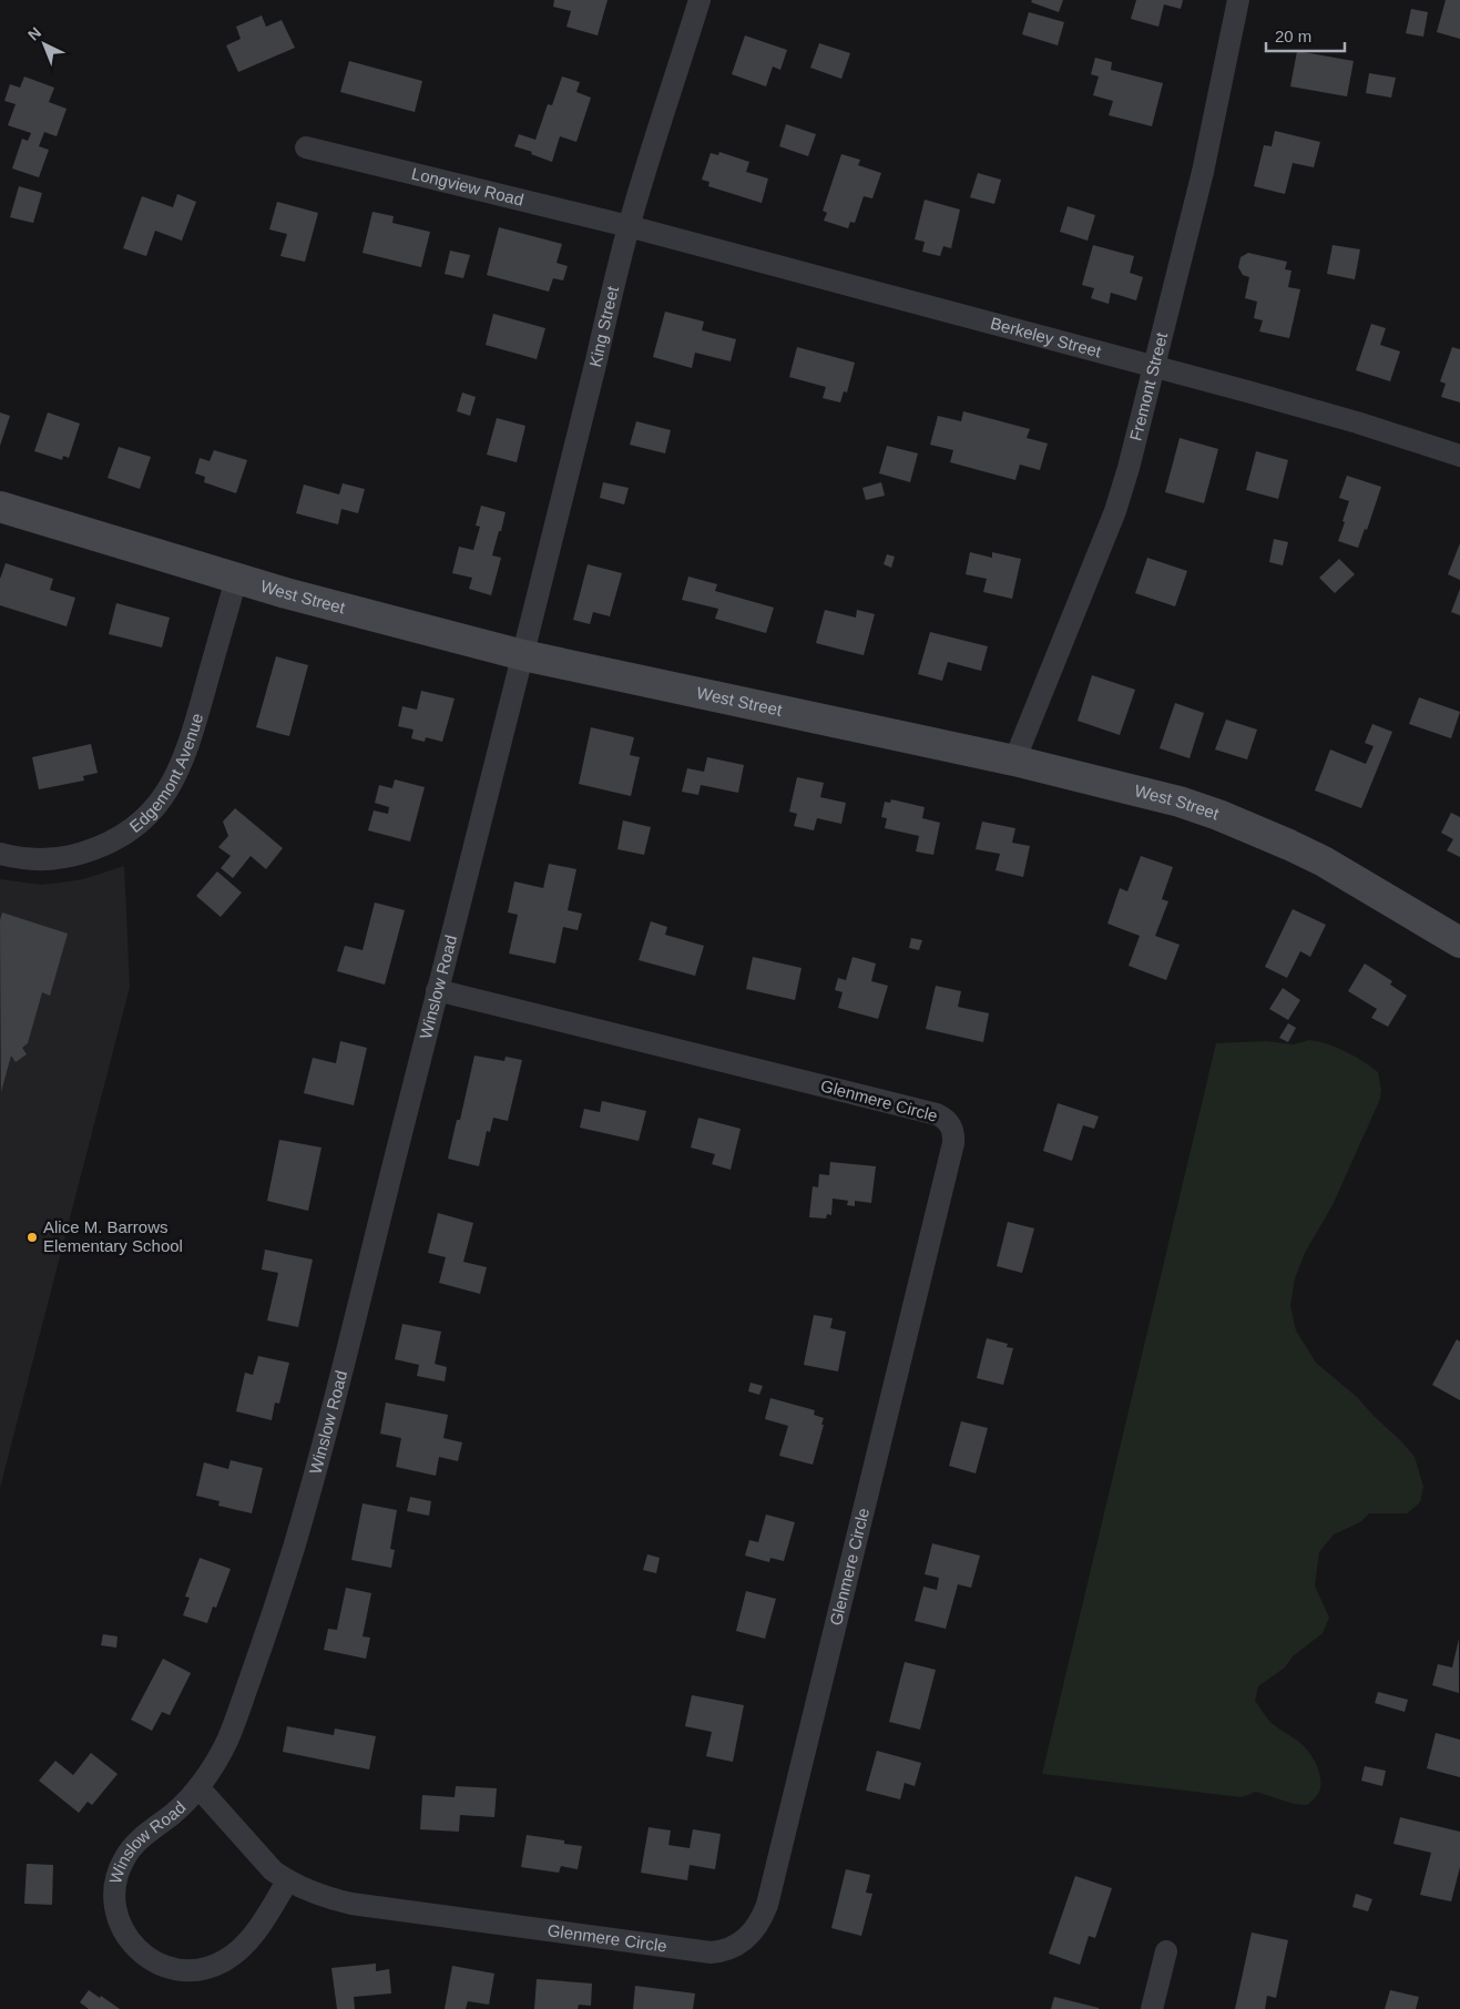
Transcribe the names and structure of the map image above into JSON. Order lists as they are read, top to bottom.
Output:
{
  "streets": {
    "main road": ["West Street"],
    "street": [
      "Longview Road",
      "King Street",
      "Berkeley Street",
      "Fremont Street",
      "Edgemont Avenue",
      "Winslow Road",
      "Glenmere Circle"
    ]
  },
  "crossings": [
    ["Longview Road", "King Street"],
    ["Longview Road", "Berkeley Street"],
    ["King Street", "Berkeley Street"],
    ["King Street", "West Street"],
    ["King Street", "Winslow Road"],
    ["Berkeley Street", "Fremont Street"],
    ["Fremont Street", "West Street"],
    ["West Street", "Edgemont Avenue"],
    ["West Street", "Winslow Road"],
    ["Winslow Road", "Glenmere Circle"]
  ],
  "places": ["Alice M. Barrows Elementary School"],
  "scale_bar": "20 m",
  "north": "top left"
}
